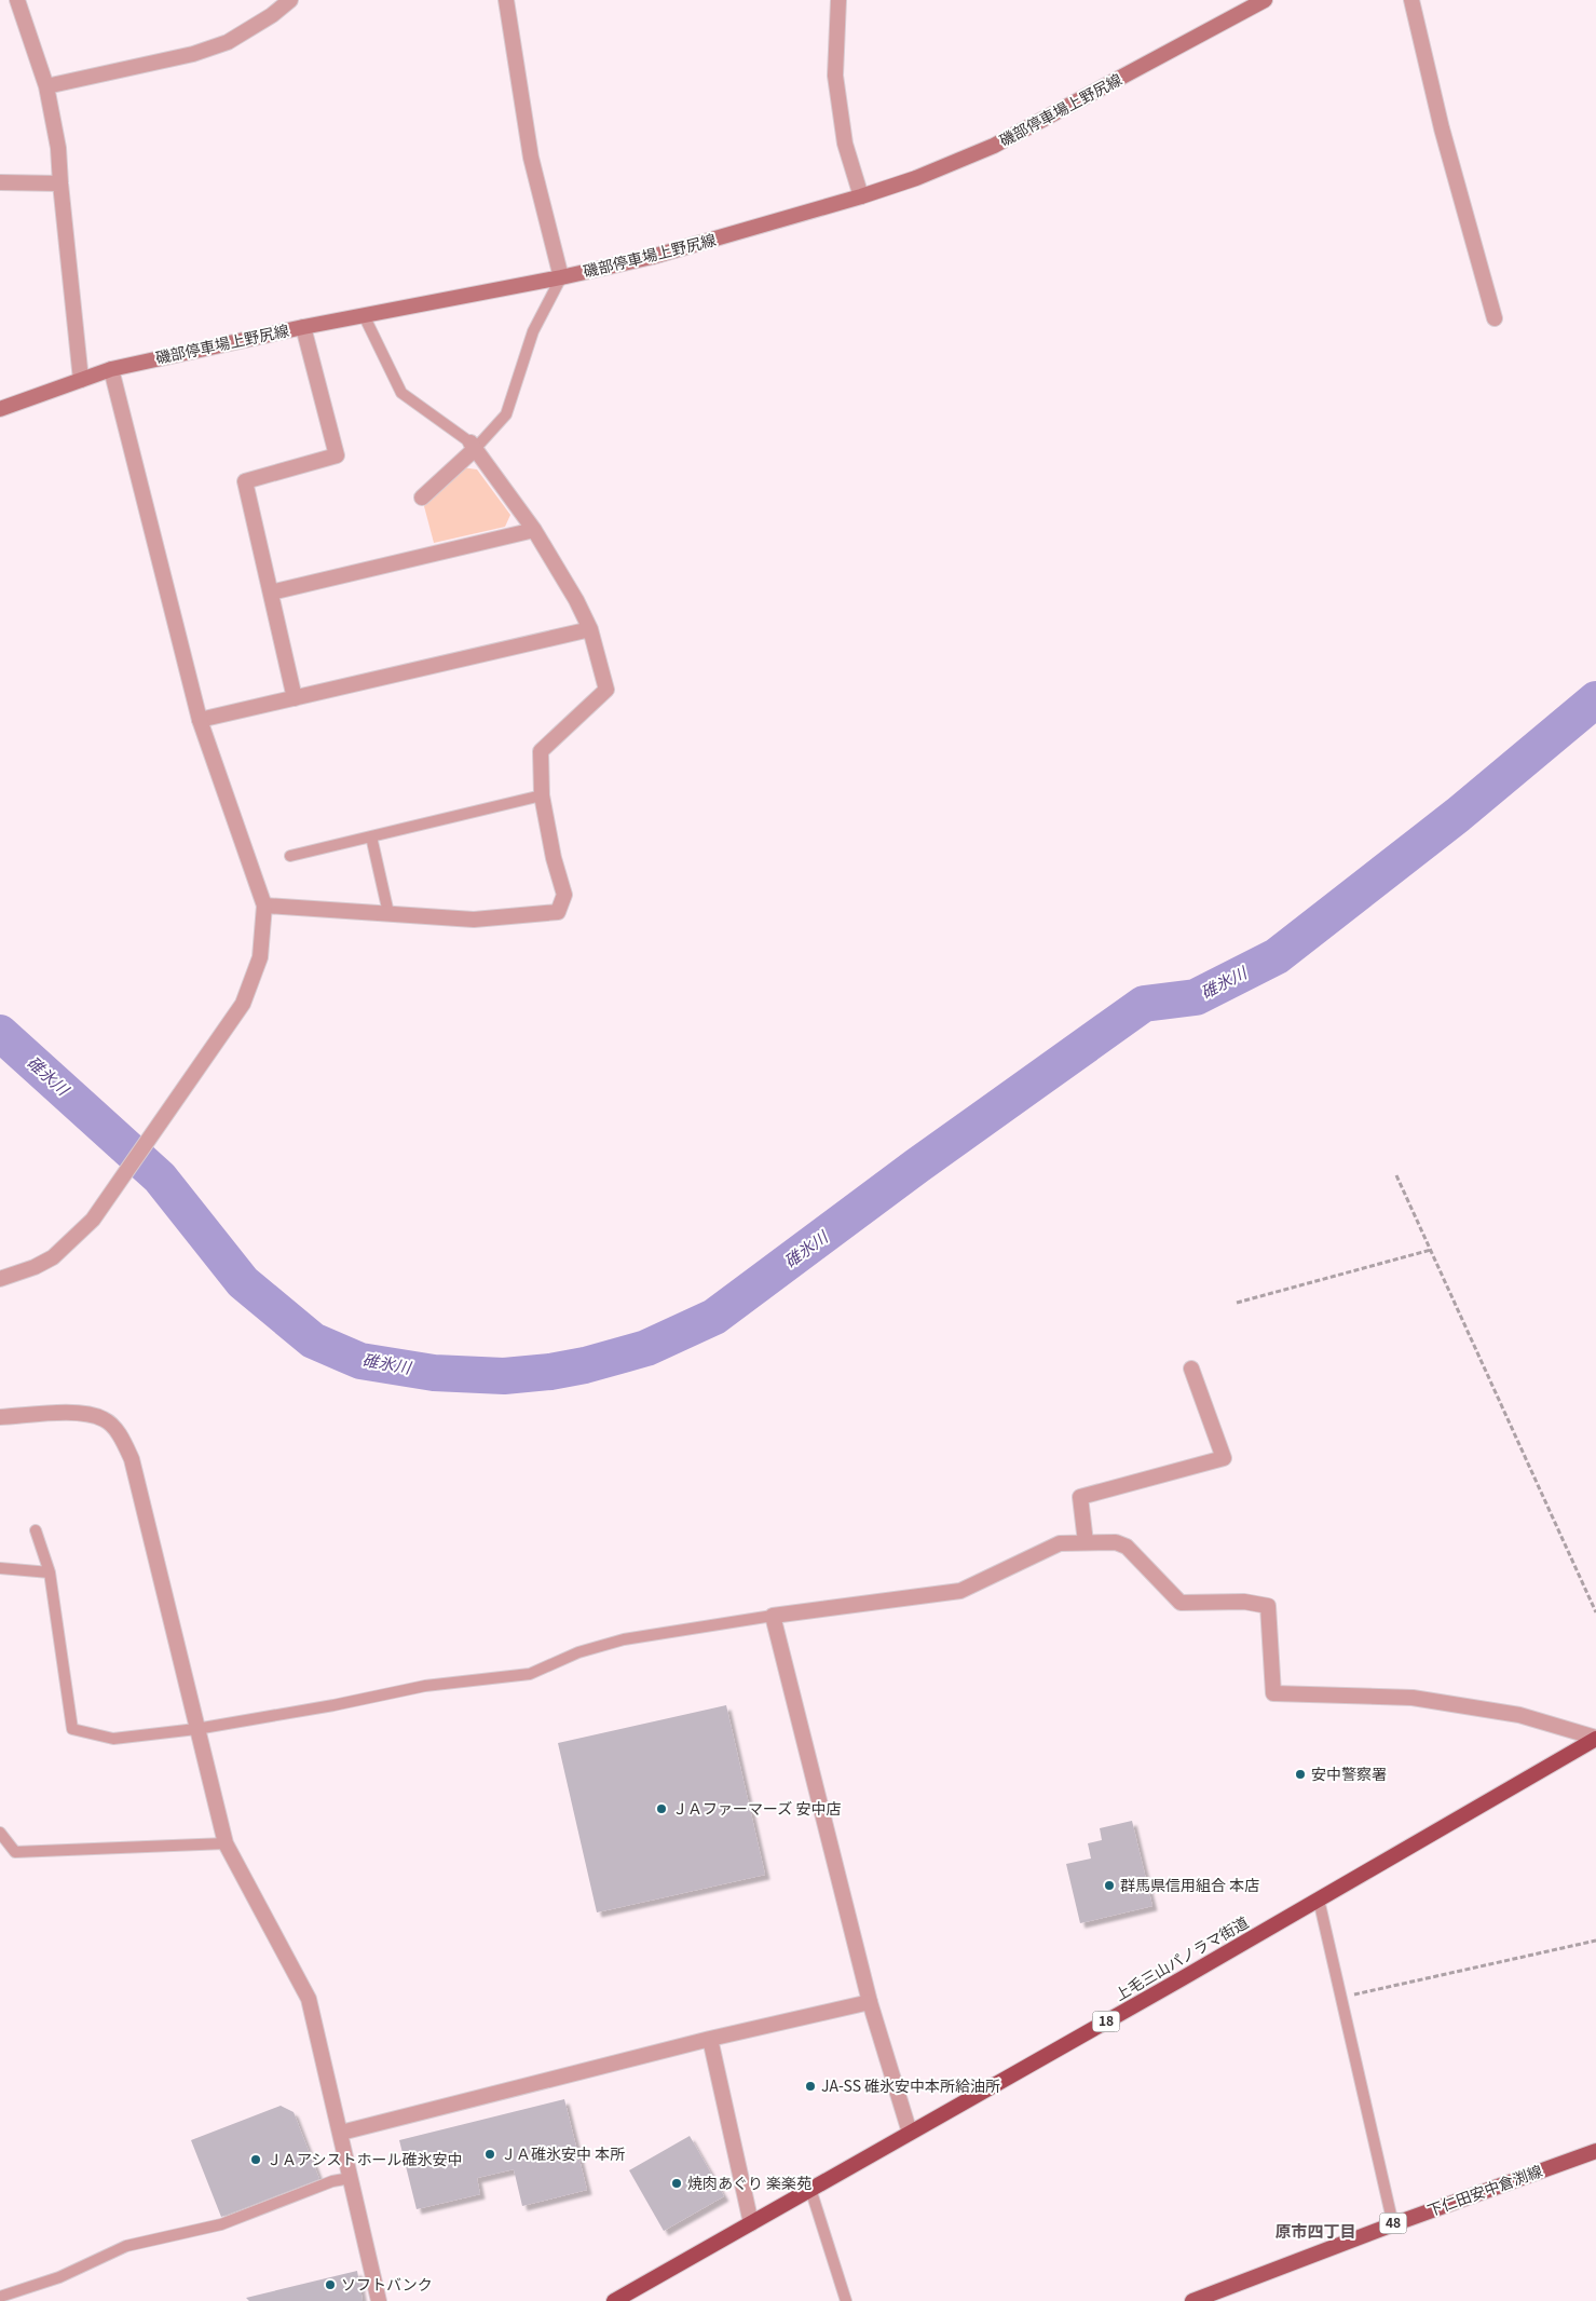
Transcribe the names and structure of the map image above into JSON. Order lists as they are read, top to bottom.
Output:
{
  "streets": {
    "highway": ["上毛三山パノラマ街道", "18"],
    "main road": ["磯部停車場上野尻線", "下仁田安中倉渕線", "48"]
  },
  "districts": ["原市四丁目"],
  "water": ["碓氷川"],
  "places": [
    "安中警察署",
    "ＪＡファーマーズ 安中店",
    "群馬県信用組合 本店",
    "JA-SS 碓氷安中本所給油所",
    "ＪＡ碓氷安中 本所",
    "ＪＡアシストホール碓氷安中",
    "焼肉あぐり 楽楽苑",
    "ソフトバンク"
  ]
}
